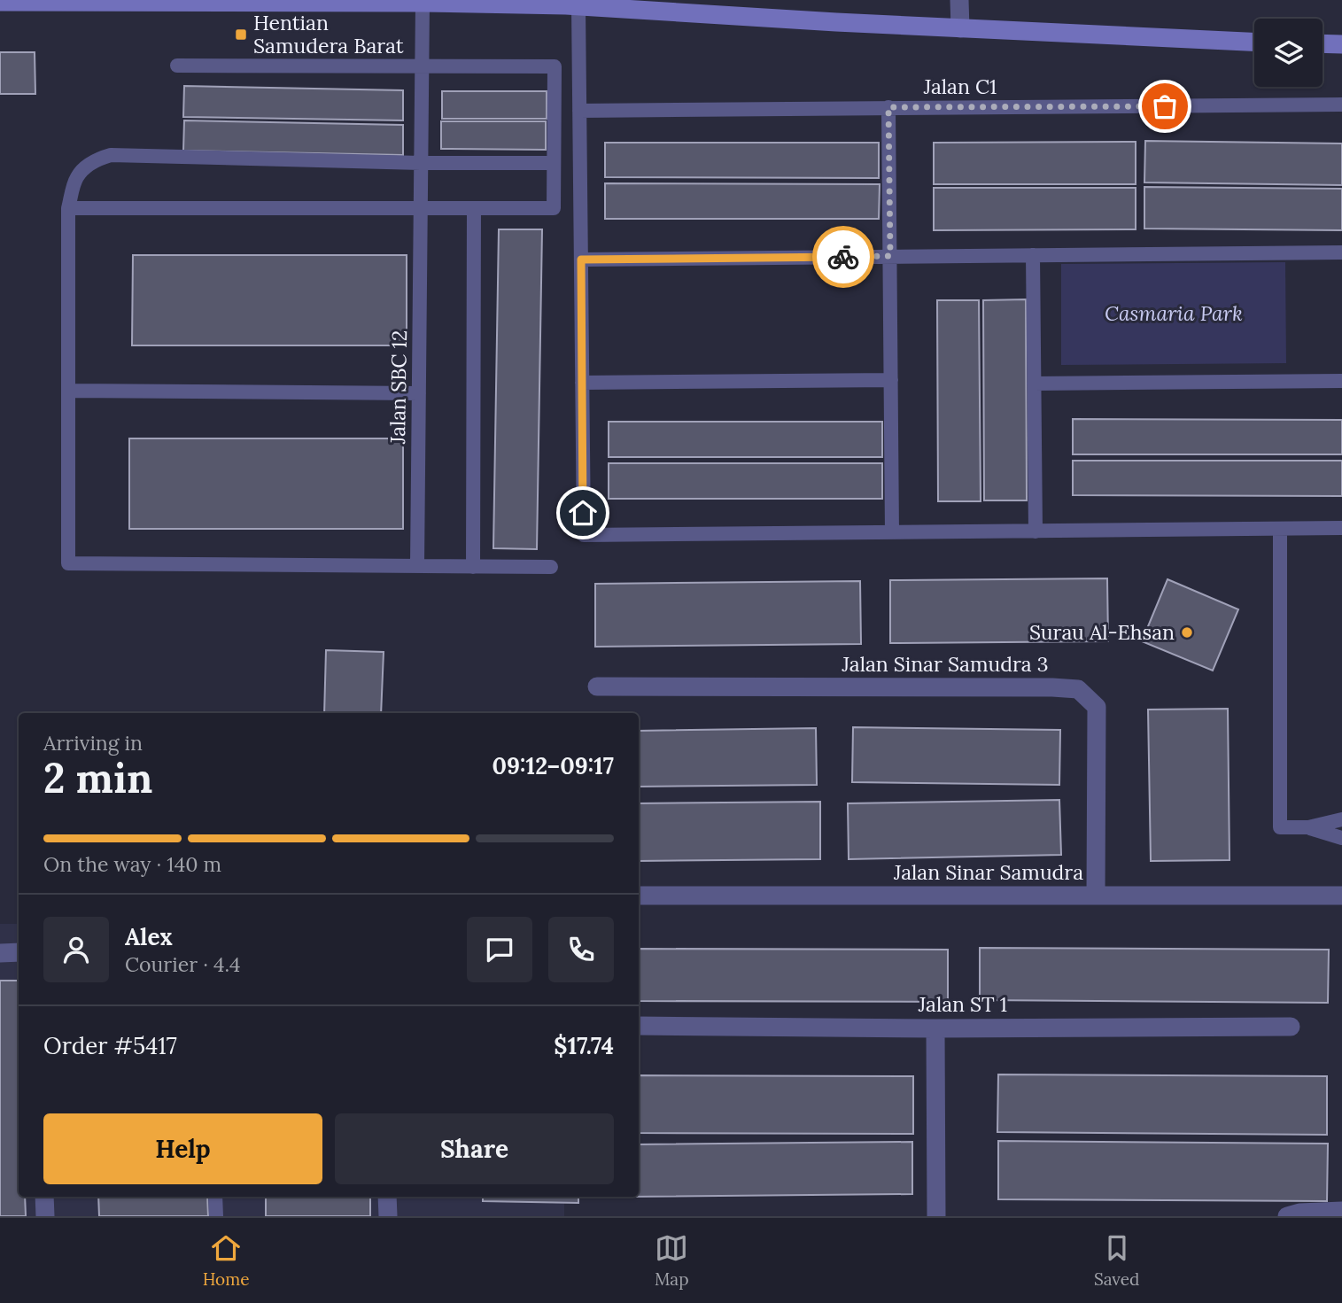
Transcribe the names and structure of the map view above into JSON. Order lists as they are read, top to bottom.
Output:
{
  "streets": {
    "street": ["Jalan Sinar Samudra 3", "Jalan Sinar Samudra", "Jalan ST 1"],
    "lane": ["Jalan C1", "Jalan SBC 12"]
  },
  "crossings": [
    ["Jalan Sinar Samudra 3", "Jalan Sinar Samudra"]
  ],
  "parks": ["Casmaria Park"],
  "places": {
    "transit": ["Hentian Samudera Barat"],
    "other": ["Surau Al-Ehsan"]
  },
  "page": {
    "heading": ["2 min", "Arriving in", "09:12–09:17"],
    "panel": [
      "Alex",
      "Courier · 4.4",
      "Order #5417",
      "$17.74"
    ],
    "bar": "On the way · 140 m",
    "buttons": ["Help", "Share"],
    "tabs": ["Home", "Map", "Saved"]
  }
}
